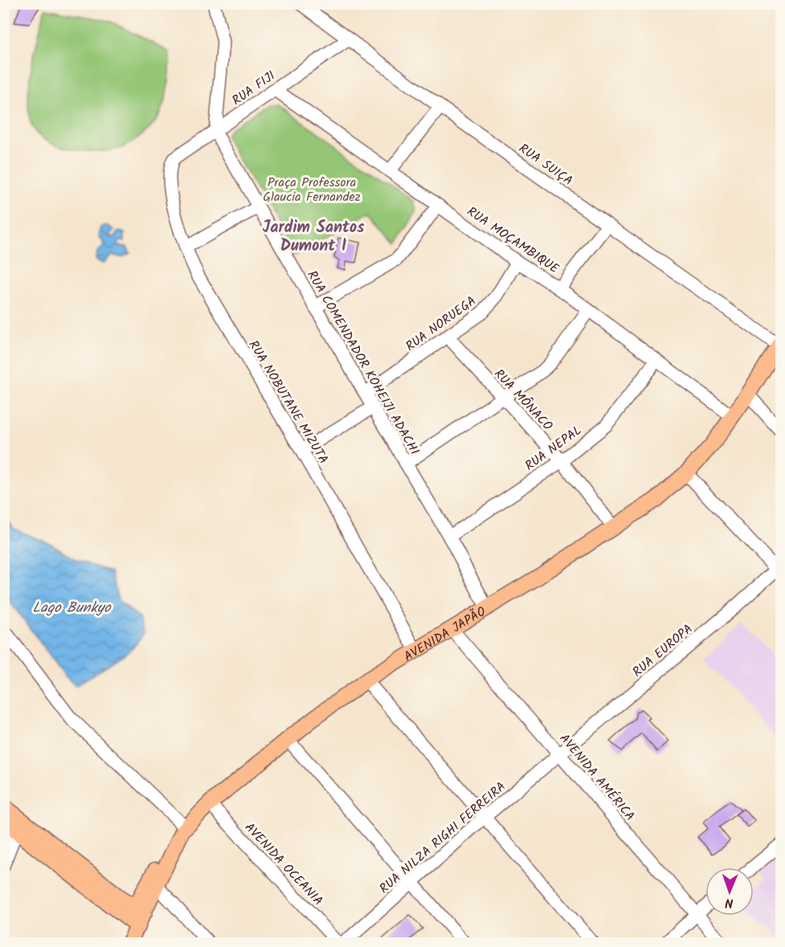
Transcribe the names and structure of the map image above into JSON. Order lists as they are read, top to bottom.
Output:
{
  "streets": {
    "main road": ["AVENIDA JAPÃO"],
    "street": [
      "RUA FIJI",
      "RUA SUIÇA",
      "RUA MOÇAMBIQUE",
      "RUA NORUEGA",
      "RUA COMENDADOR KOHEIJI ADACHI",
      "RUA MÔNACO",
      "RUA NOBUTANE MIZUTA",
      "RUA NEPAL",
      "RUA EUROPA",
      "AVENIDA AMÉRICA",
      "RUA NILZA RIGHI FERREIRA",
      "AVENIDA OCEANIA"
    ]
  },
  "crossings": [
    ["RUA FIJI", "RUA SUIÇA"],
    ["RUA FIJI", "RUA MOÇAMBIQUE"],
    ["RUA FIJI", "RUA COMENDADOR KOHEIJI ADACHI"],
    ["RUA FIJI", "RUA NOBUTANE MIZUTA"],
    ["RUA SUIÇA", "AVENIDA JAPÃO"],
    ["RUA MOÇAMBIQUE", "RUA NORUEGA"],
    ["RUA MOÇAMBIQUE", "RUA NEPAL"],
    ["RUA MOÇAMBIQUE", "AVENIDA JAPÃO"],
    ["RUA NORUEGA", "RUA COMENDADOR KOHEIJI ADACHI"],
    ["RUA NORUEGA", "RUA MÔNACO"],
    ["RUA COMENDADOR KOHEIJI ADACHI", "RUA NEPAL"],
    ["RUA COMENDADOR KOHEIJI ADACHI", "AVENIDA JAPÃO"],
    ["RUA MÔNACO", "RUA NEPAL"],
    ["RUA MÔNACO", "AVENIDA JAPÃO"],
    ["RUA NOBUTANE MIZUTA", "AVENIDA JAPÃO"],
    ["AVENIDA JAPÃO", "AVENIDA AMÉRICA"],
    ["AVENIDA JAPÃO", "AVENIDA OCEANIA"],
    ["RUA EUROPA", "AVENIDA AMÉRICA"],
    ["RUA EUROPA", "RUA NILZA RIGHI FERREIRA"],
    ["AVENIDA AMÉRICA", "RUA NILZA RIGHI FERREIRA"]
  ],
  "districts": ["Jardim Santos Dumont I"],
  "water": ["Lago Bunkyo"],
  "parks": ["Praça Professora Glaucia Fernandez"],
  "north": "bottom"
}
